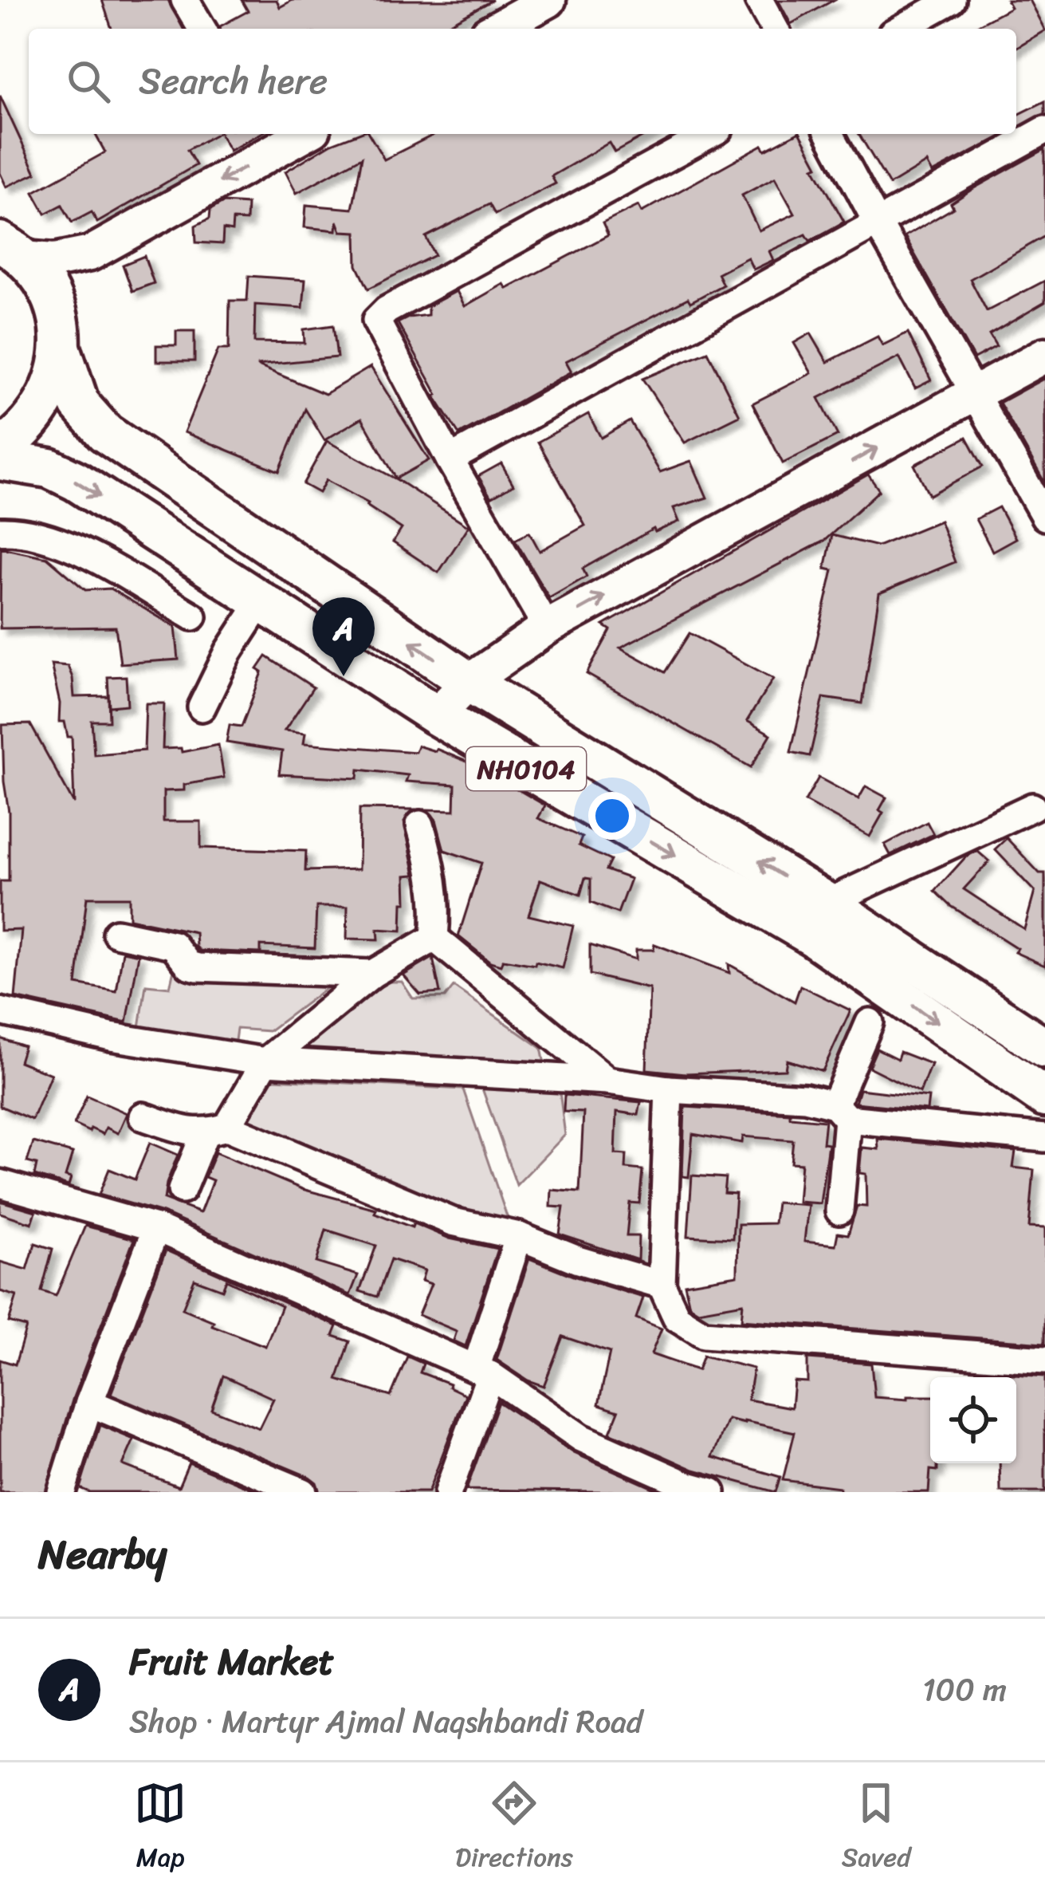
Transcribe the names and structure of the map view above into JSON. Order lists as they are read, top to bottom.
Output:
{
  "streets": {
    "highway": ["NH0104"]
  },
  "page": {
    "search": "Search here",
    "pins": "A",
    "heading": "Nearby",
    "list": [
      {
        "mark": "A",
        "name": "Fruit Market",
        "note": "Shop · Martyr Ajmal Naqshbandi Road",
        "value": "100 m"
      }
    ],
    "nav": ["Map", "Directions", "Saved"]
  }
}
